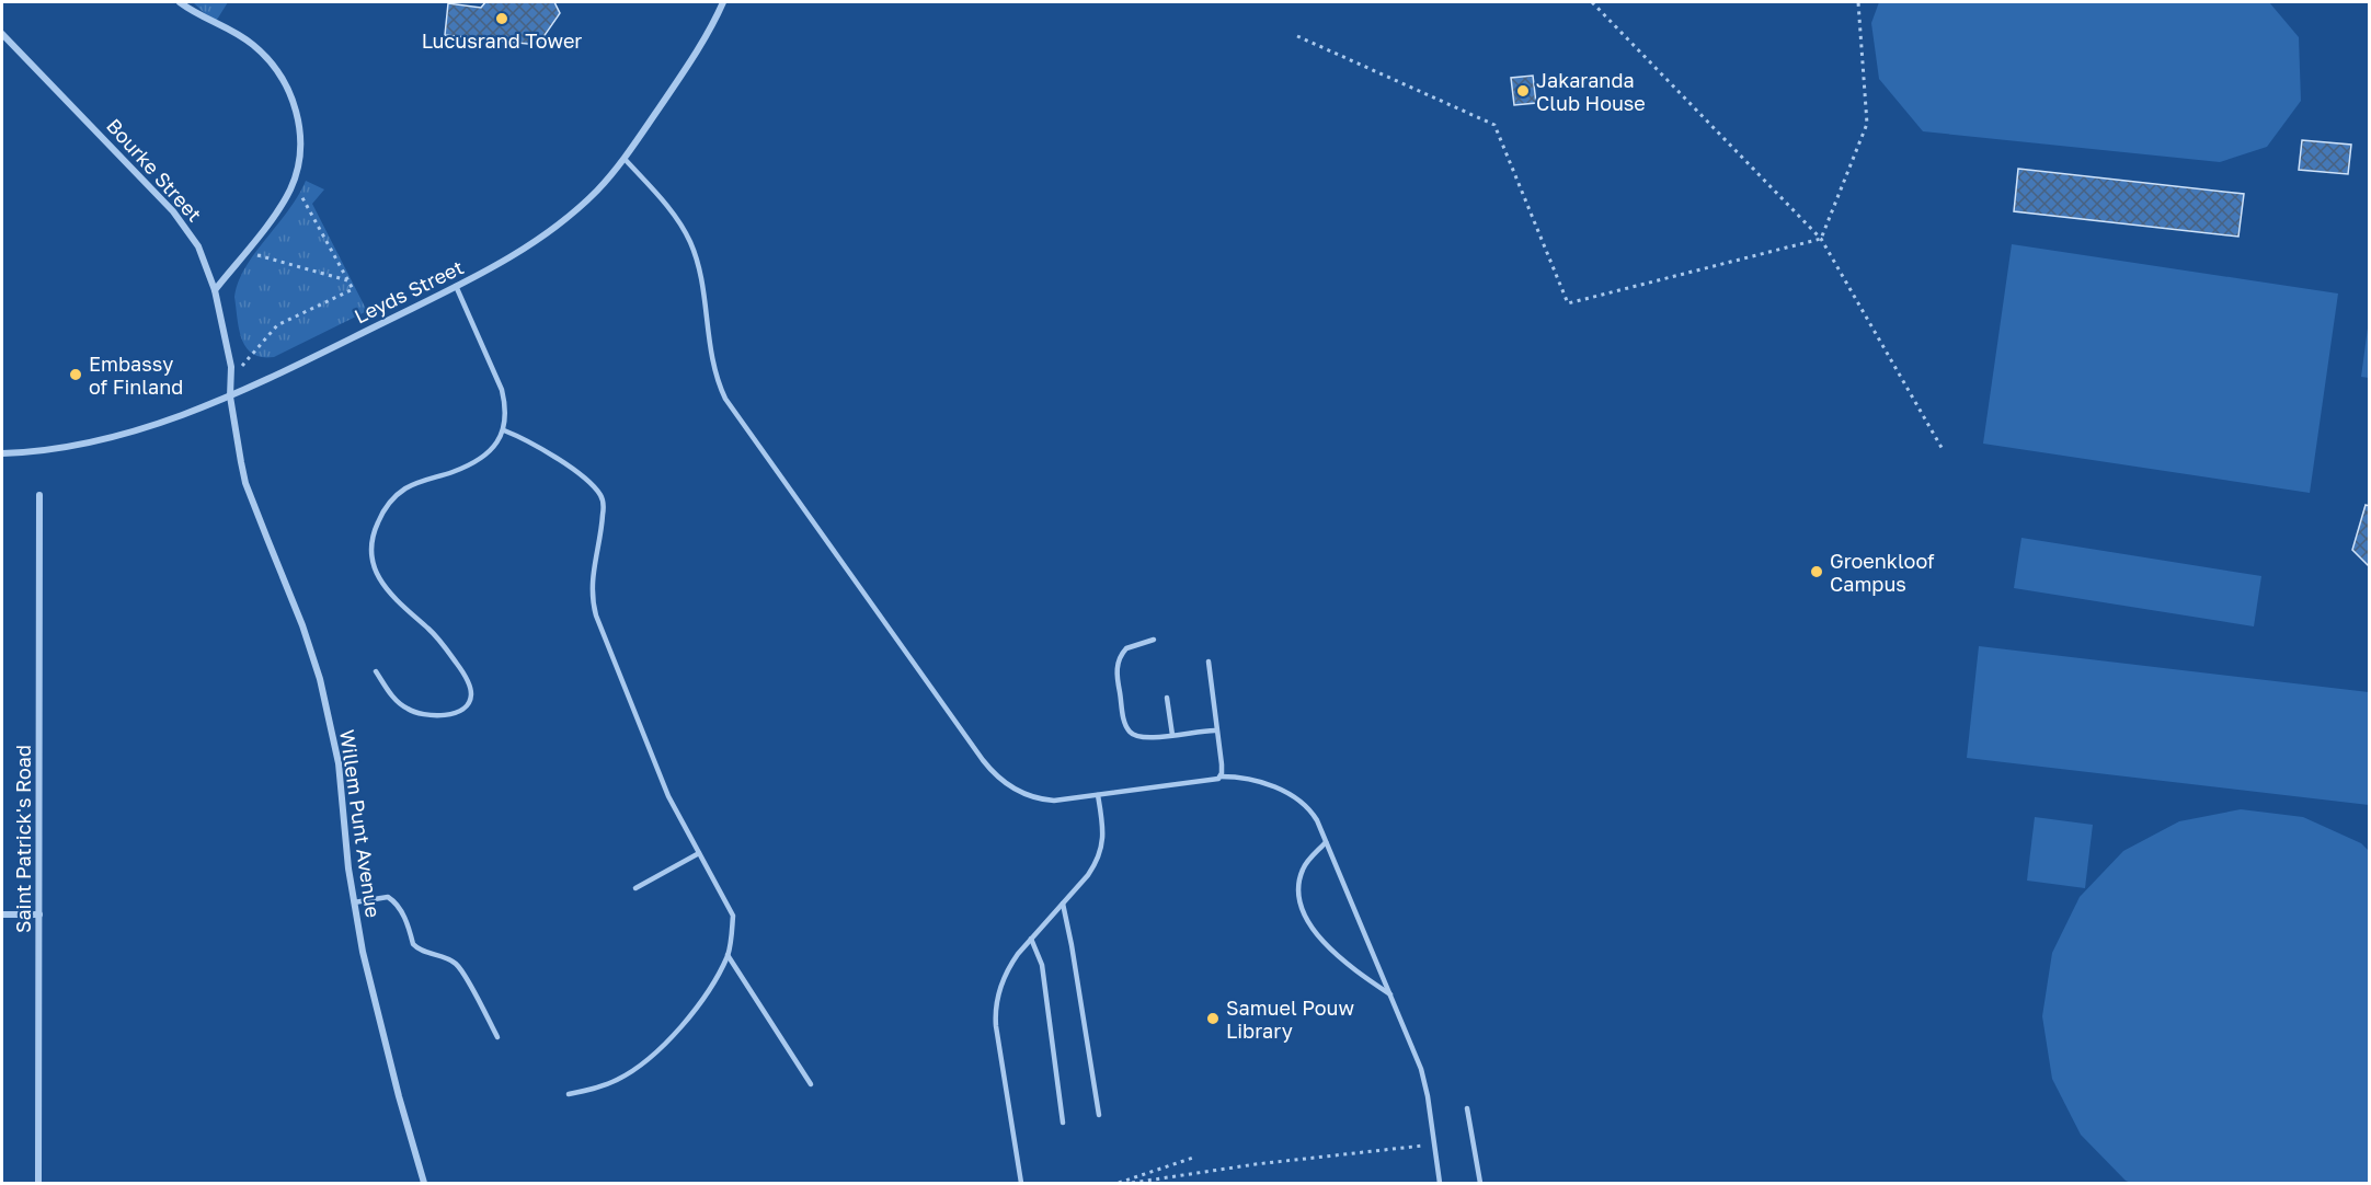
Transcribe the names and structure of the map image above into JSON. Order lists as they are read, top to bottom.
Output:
{
  "streets": {
    "street": [
      "Bourke Street",
      "Leyds Street",
      "Willem Punt Avenue",
      "Saint Patrick's Road"
    ]
  },
  "crossings": [
    ["Bourke Street", "Leyds Street"],
    ["Bourke Street", "Willem Punt Avenue"],
    ["Leyds Street", "Willem Punt Avenue"]
  ],
  "places": [
    "Lucusrand Tower",
    "Jakaranda Club House",
    "Embassy of Finland",
    "Groenkloof Campus",
    "Samuel Pouw Library"
  ]
}
